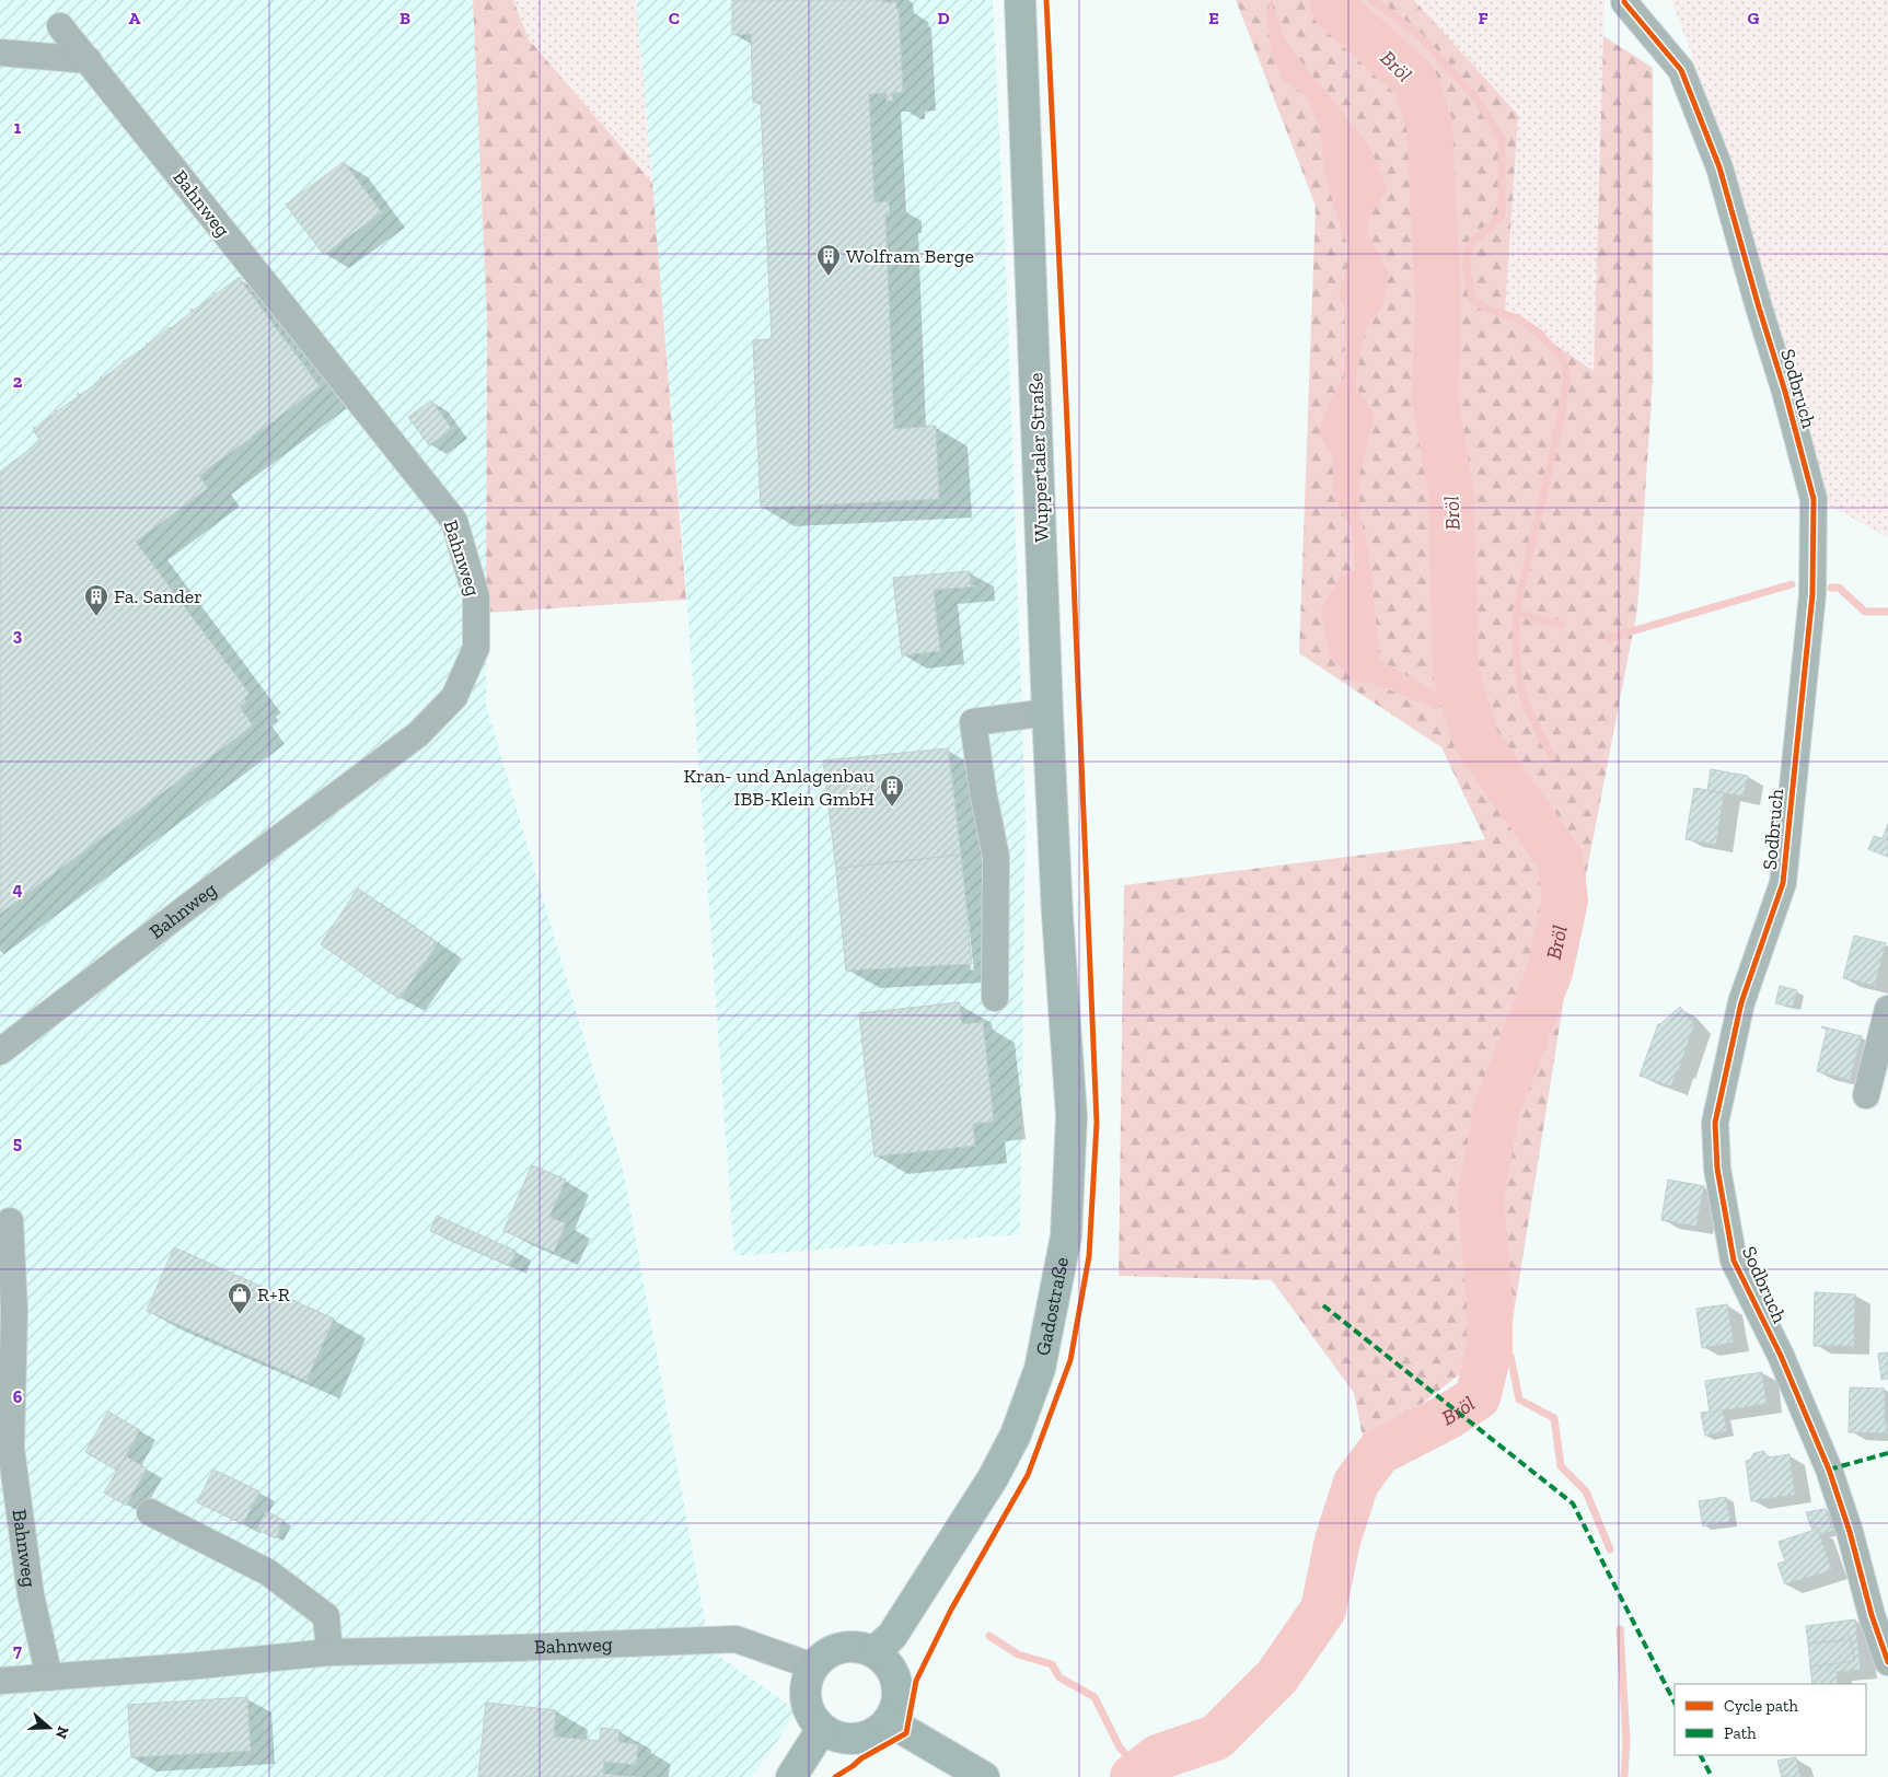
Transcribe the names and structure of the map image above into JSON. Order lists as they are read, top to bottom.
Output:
{
  "streets": {
    "main road": ["Wuppertaler Straße", "Gadostraße"],
    "street": ["Bahnweg", "Sodbruch"]
  },
  "crossings": [
    ["Bahnweg", "Gadostraße"],
    ["Wuppertaler Straße", "Gadostraße"]
  ],
  "water": ["Bröl"],
  "places": {
    "building": ["Wolfram Berge", "Fa. Sander", "Kran- und Anlagenbau IBB-Klein GmbH"],
    "shop": ["R+R"]
  },
  "legend": ["Cycle path", "Path"],
  "north": "right",
  "grid": {
    "columns": [
      "A",
      "B",
      "C",
      "D",
      "E",
      "F",
      "G"
    ],
    "rows": [
      "1",
      "2",
      "3",
      "4",
      "5",
      "6",
      "7"
    ]
  }
}
